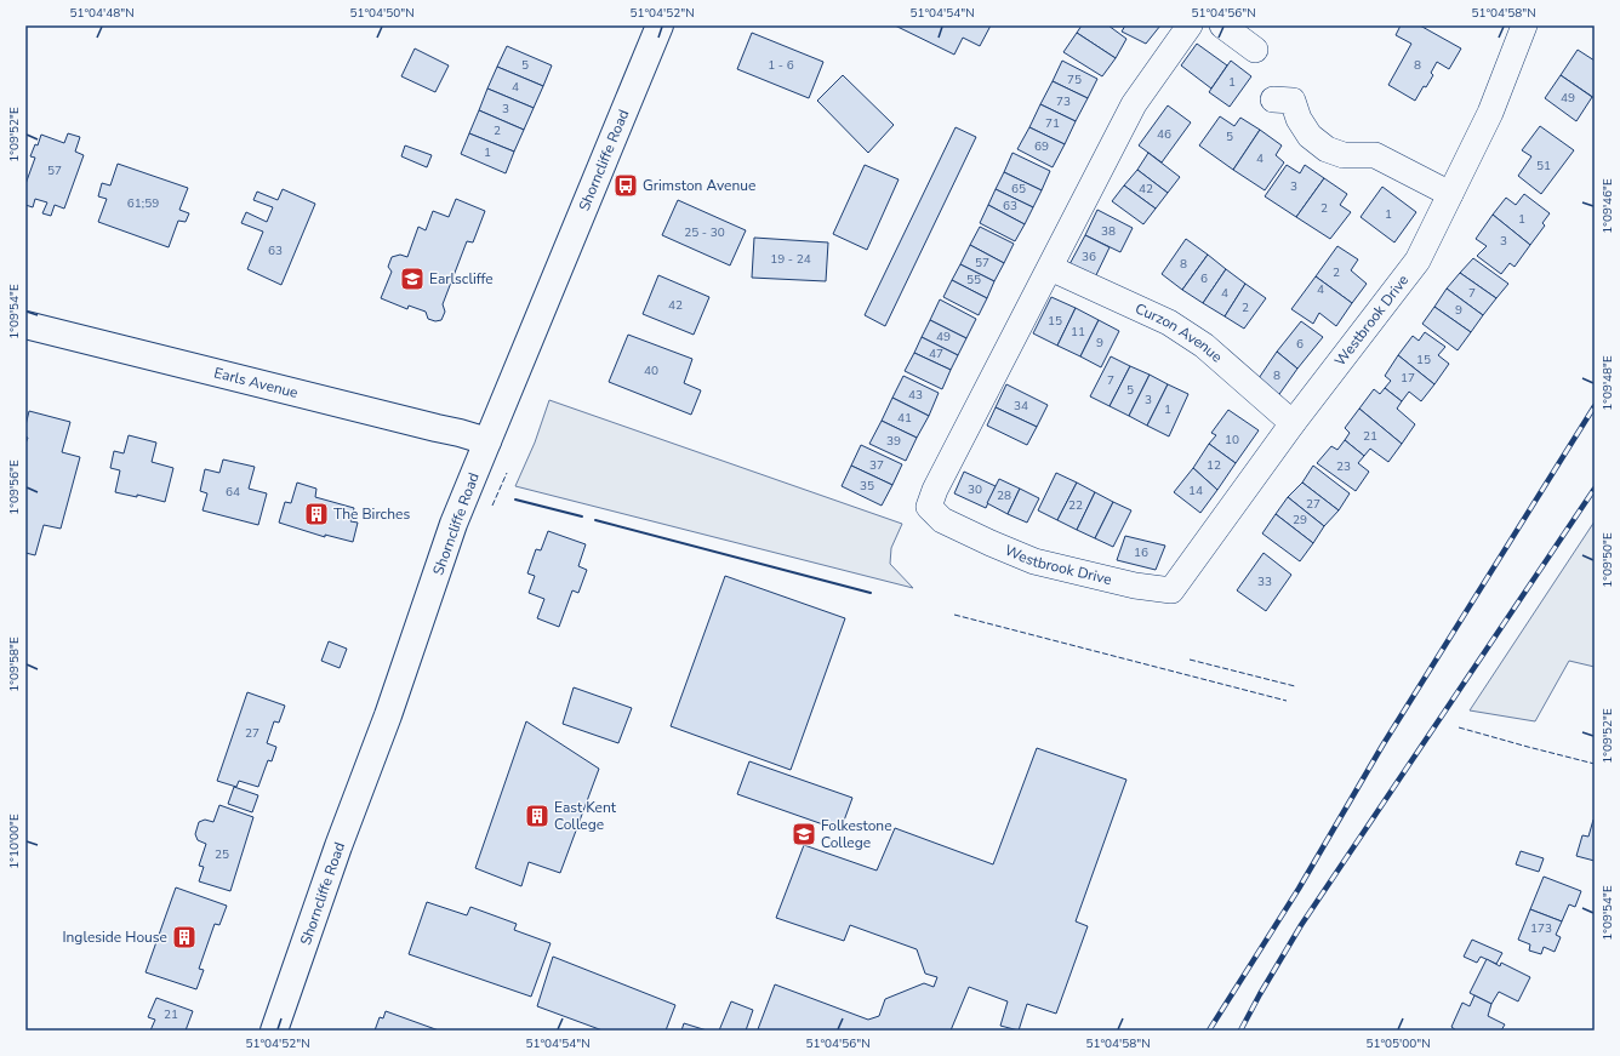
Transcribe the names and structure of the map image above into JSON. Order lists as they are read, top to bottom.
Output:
{
  "streets": {
    "main road": ["Shorncliffe Road", "Earls Avenue"],
    "street": ["Westbrook Drive", "Curzon Avenue"]
  },
  "crossings": [
    ["Shorncliffe Road", "Earls Avenue"],
    ["Westbrook Drive", "Curzon Avenue"]
  ],
  "places": {
    "bus stop": ["Grimston Avenue"],
    "school or university": ["Earlscliffe", "Folkestone College"],
    "building": ["The Birches", "East Kent College", "Ingleside House"]
  },
  "house_numbers": [
    "5",
    "1 - 6",
    "8",
    "75",
    "1",
    "4",
    "49",
    "73",
    "3",
    "71",
    "2",
    "46",
    "5",
    "69",
    "1",
    "4",
    "51",
    "57",
    "3",
    "65",
    "42",
    "61;59",
    "63",
    "2",
    "1",
    "1",
    "38",
    "25 - 30",
    "3",
    "63",
    "36",
    "19 - 24",
    "57",
    "8",
    "2",
    "6",
    "55",
    "4",
    "4",
    "7",
    "42",
    "2",
    "9",
    "15",
    "11",
    "49",
    "9",
    "6",
    "47",
    "15",
    "40",
    "8",
    "17",
    "7",
    "5",
    "43",
    "3",
    "34",
    "1",
    "41",
    "21",
    "10",
    "39",
    "37",
    "12",
    "23",
    "35",
    "30",
    "14",
    "64",
    "28",
    "27",
    "22",
    "29",
    "16",
    "33",
    "27",
    "25",
    "173",
    "21"
  ],
  "coordinates": [
    "51°04'48\"N",
    "51°04'50\"N",
    "51°04'52\"N",
    "51°04'54\"N",
    "51°04'56\"N",
    "51°04'58\"N",
    "1°09'52\"E",
    "1°09'46\"E",
    "1°09'54\"E",
    "1°09'48\"E",
    "1°09'56\"E",
    "1°09'50\"E",
    "1°09'58\"E",
    "1°10'00\"E",
    "51°05'00\"N"
  ]
}
